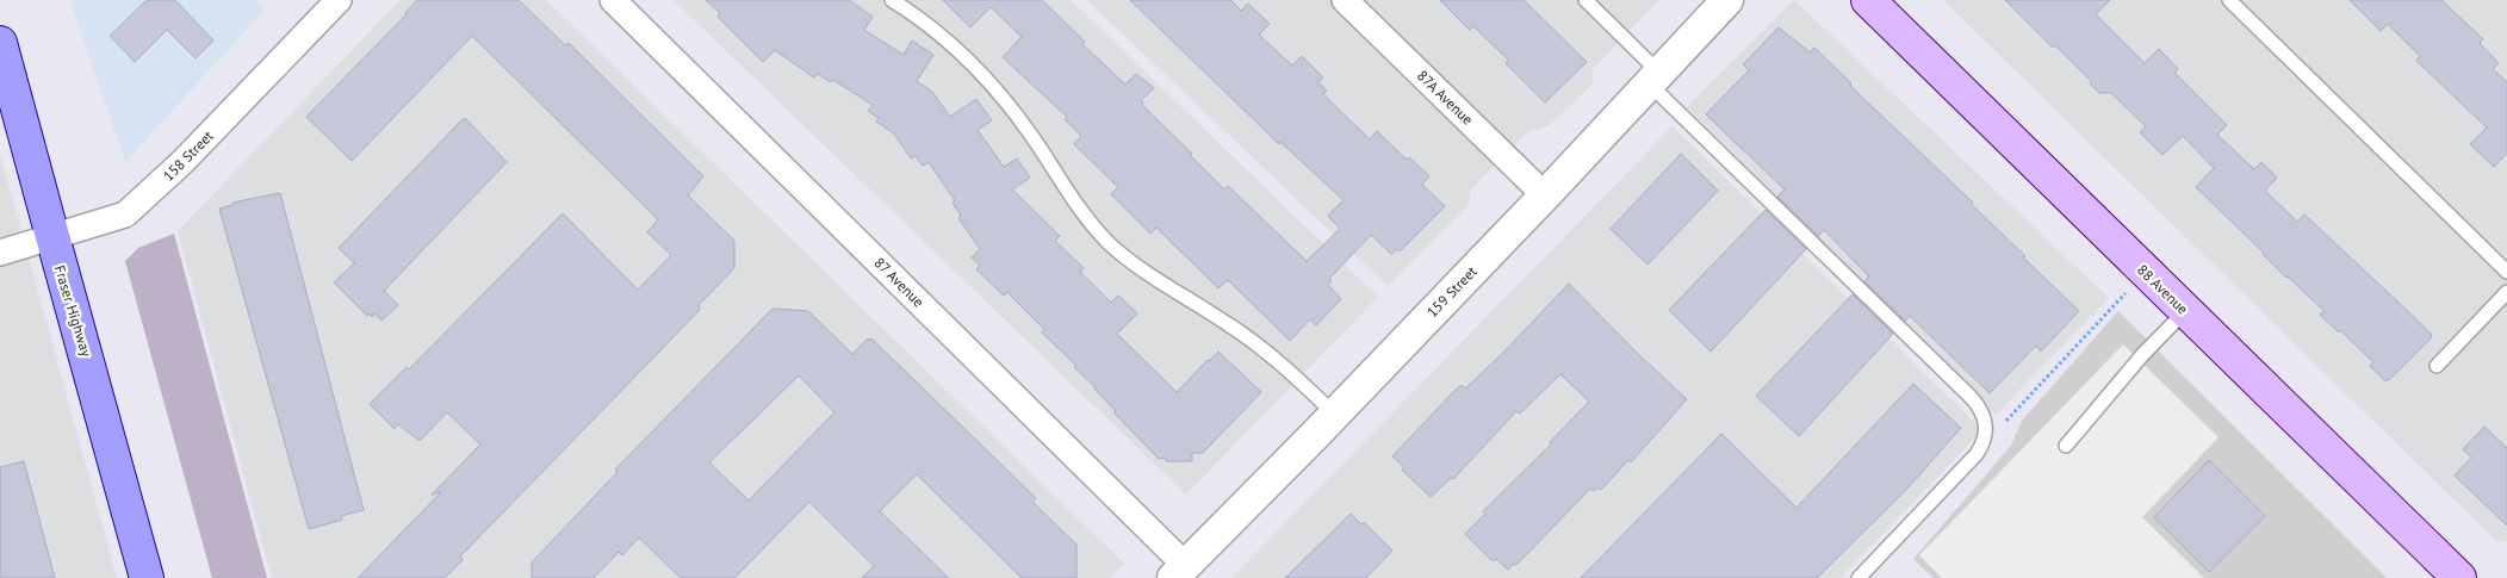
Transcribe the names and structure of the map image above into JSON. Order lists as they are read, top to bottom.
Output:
{
  "streets": {
    "main road": ["88 Avenue", "Fraser Highway"],
    "street": [
      "87A Avenue",
      "158 Street",
      "87 Avenue",
      "159 Street"
    ]
  },
  "crossings": [
    ["87A Avenue", "159 Street"],
    ["158 Street", "Fraser Highway"],
    ["87 Avenue", "159 Street"]
  ]
}
